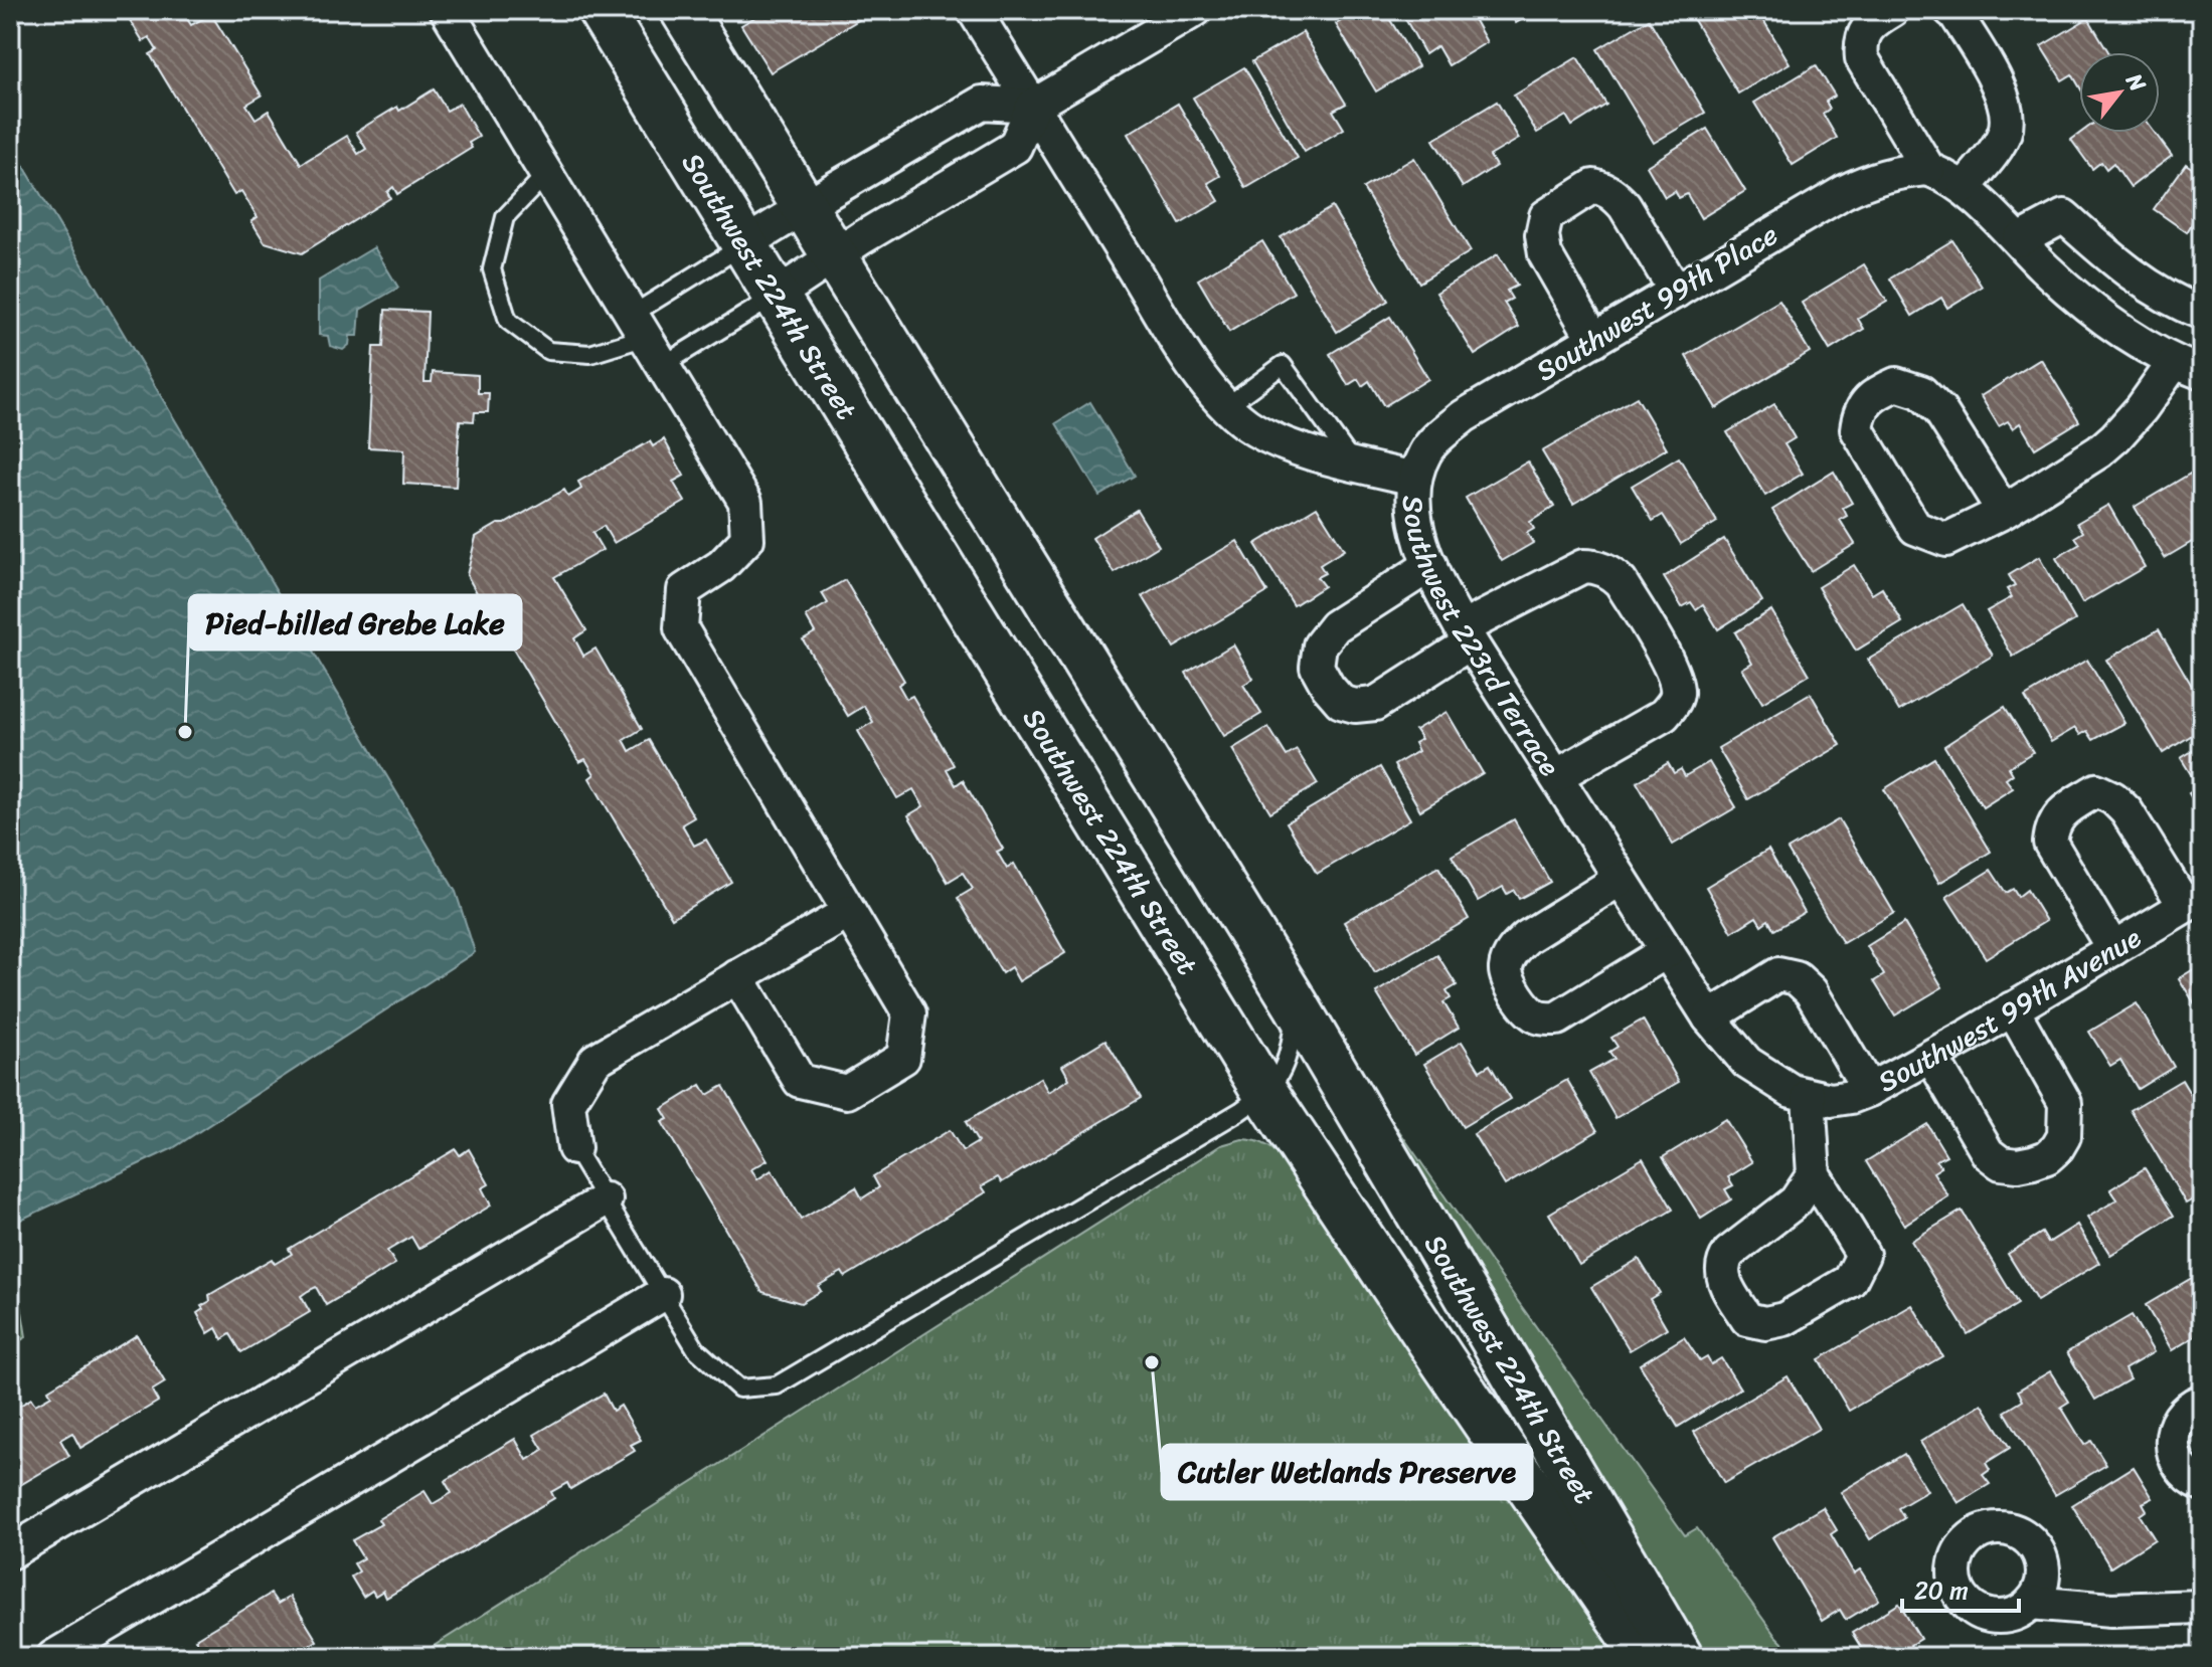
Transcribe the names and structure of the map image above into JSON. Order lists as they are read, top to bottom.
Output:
{
  "streets": {
    "street": [
      "Southwest 224th Street",
      "Southwest 99th Place",
      "Southwest 223rd Terrace",
      "Southwest 99th Avenue"
    ]
  },
  "crossings": [
    ["Southwest 99th Place", "Southwest 223rd Terrace"],
    ["Southwest 223rd Terrace", "Southwest 99th Avenue"]
  ],
  "places": ["Pied-billed Grebe Lake", "Cutler Wetlands Preserve"],
  "scale_bar": "20 m",
  "north": "top right"
}
